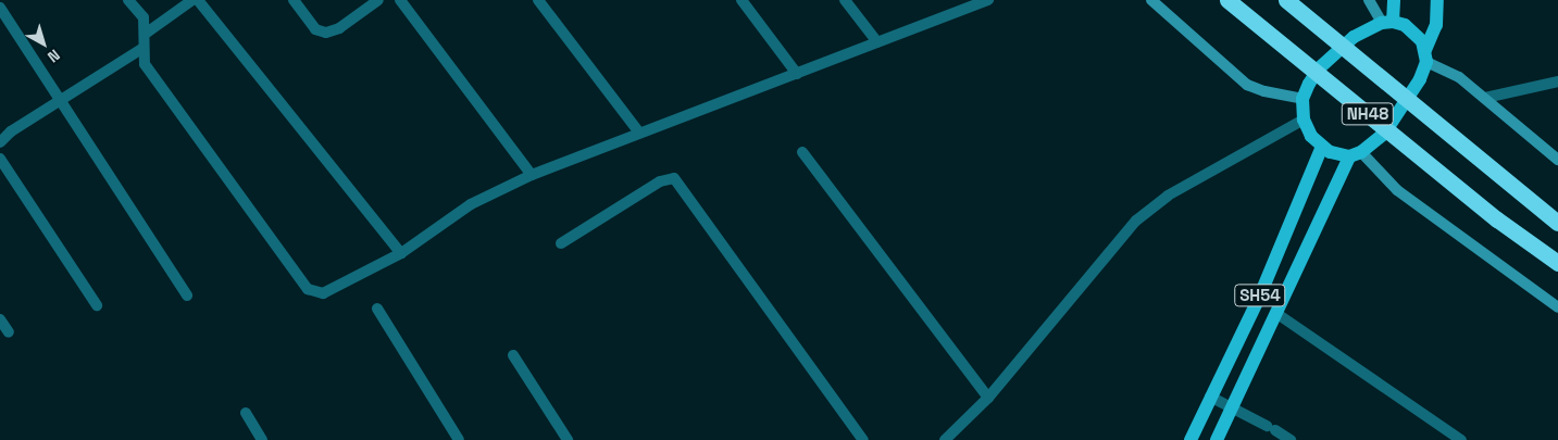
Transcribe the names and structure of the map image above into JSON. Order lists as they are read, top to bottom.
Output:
{
  "streets": {
    "highway": ["NH48"],
    "main road": ["SH54"]
  },
  "north": "bottom right"
}
